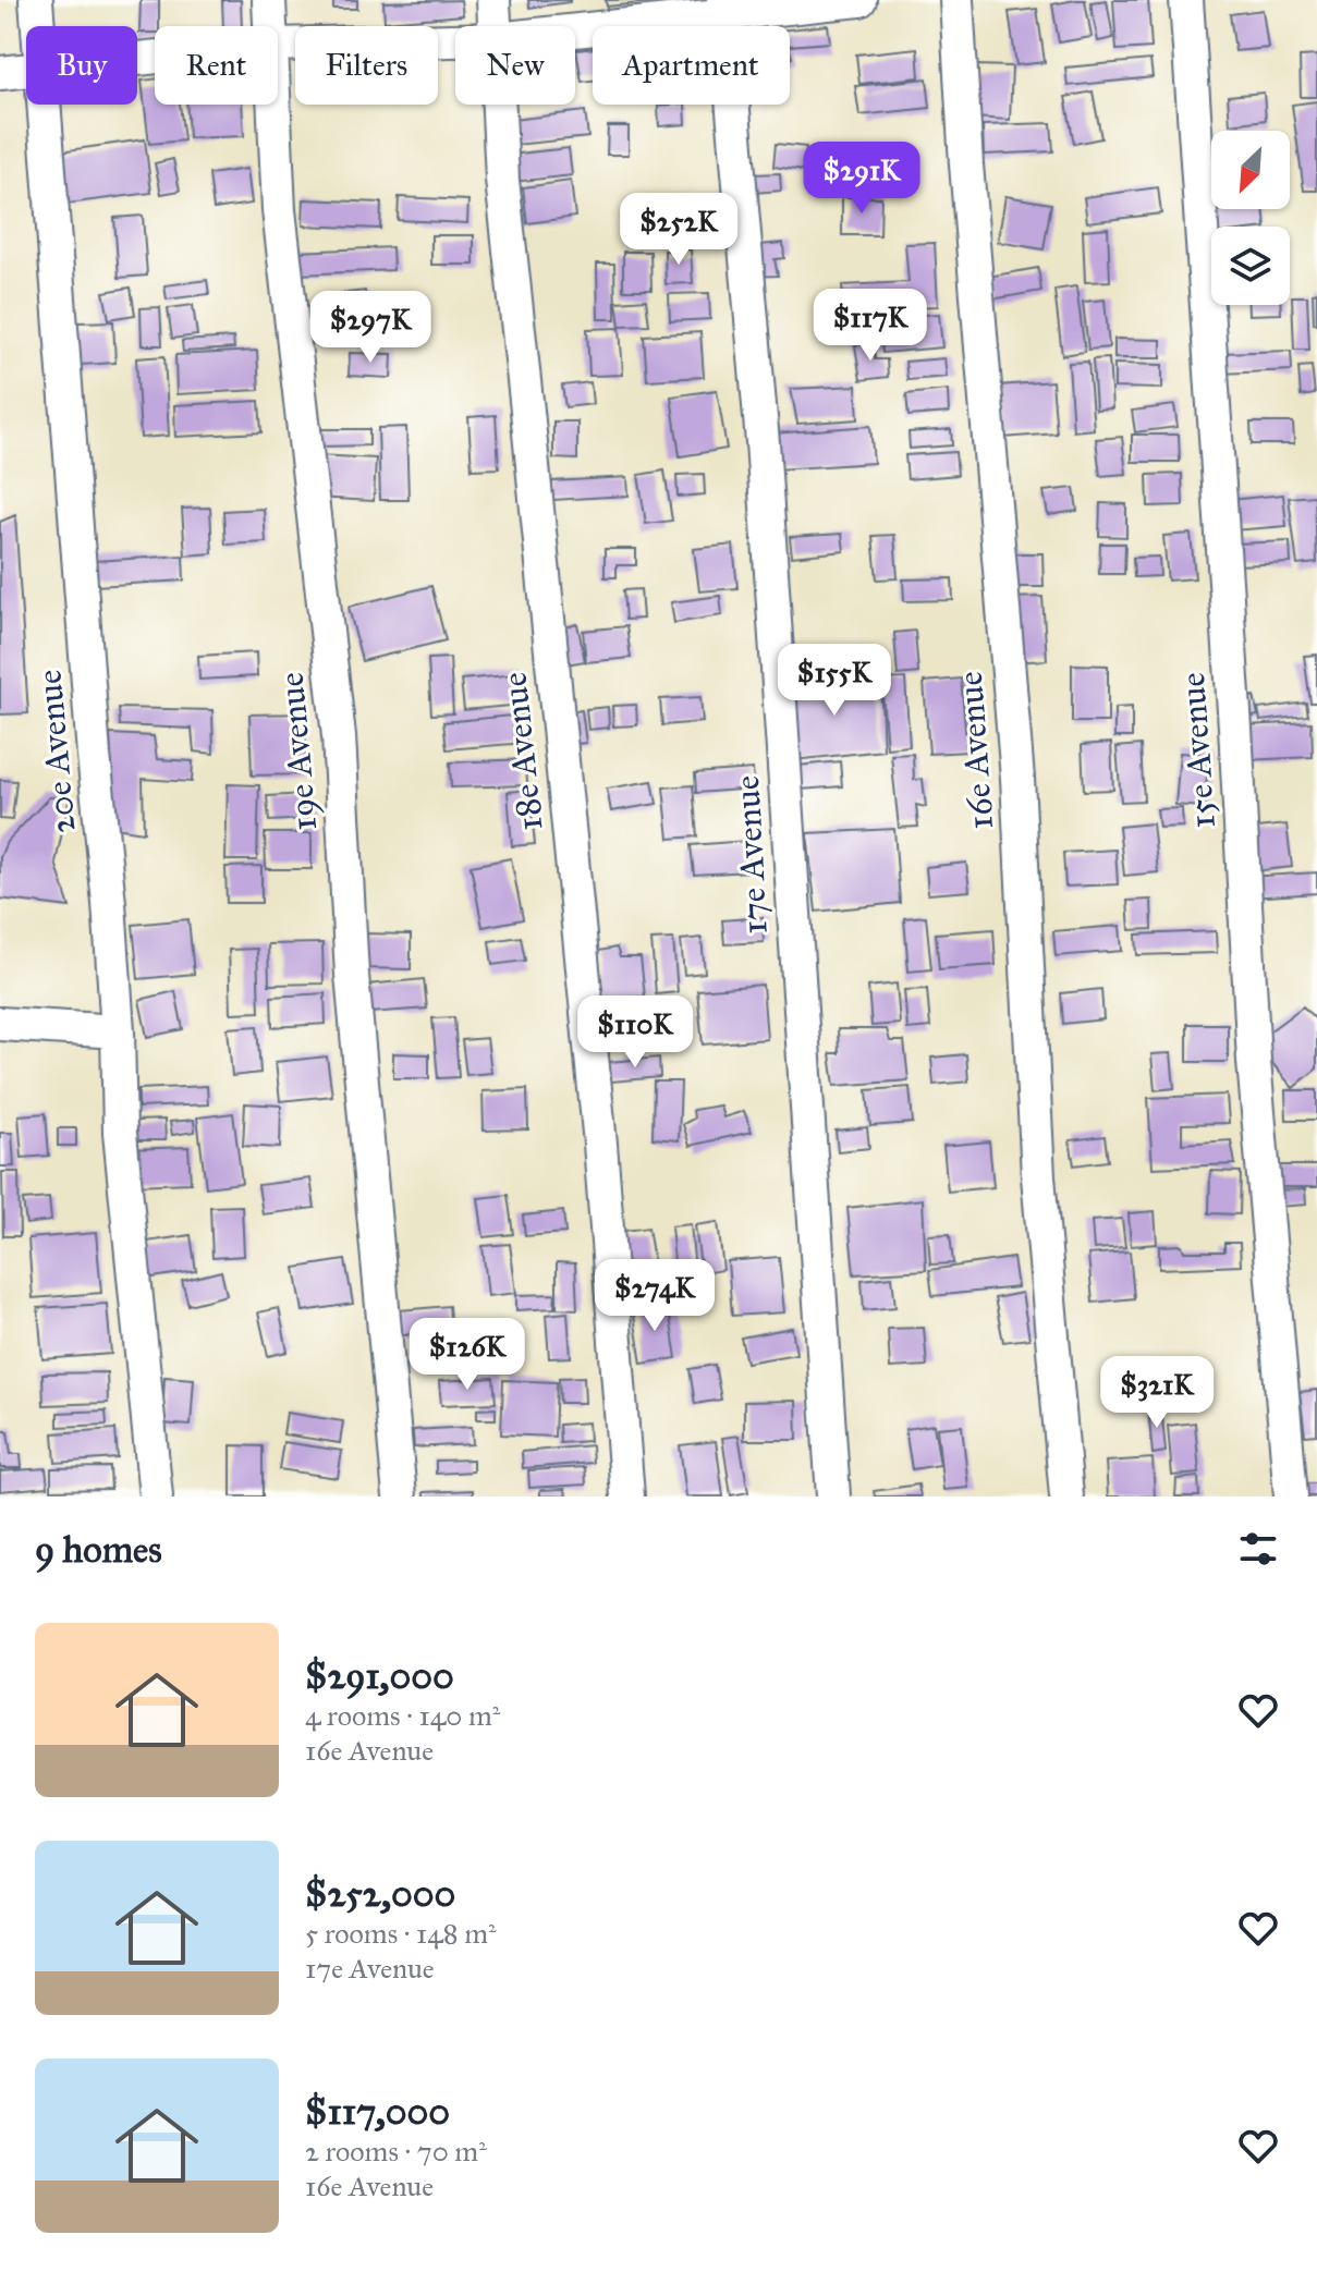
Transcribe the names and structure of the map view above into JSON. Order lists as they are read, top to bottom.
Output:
{
  "streets": {
    "street": [
      "16e Avenue",
      "15e Avenue",
      "20e Avenue",
      "19e Avenue",
      "18e Avenue",
      "17e Avenue"
    ]
  },
  "north": "bottom left",
  "page": {
    "chip": [
      "Buy",
      "Rent",
      "Filters",
      "New",
      "Apartment"
    ],
    "price": [
      "$291K",
      "$252K",
      "$117K",
      "$297K",
      "$155K",
      "$110K",
      "$274K",
      "$126K",
      "$321K"
    ],
    "heading": "9 homes",
    "list": [
      {
        "name": "$291,000",
        "note": "4 rooms · 140 m² · 16e Avenue"
      },
      {
        "name": "$252,000",
        "note": "5 rooms · 148 m² · 17e Avenue"
      },
      {
        "name": "$117,000",
        "note": "2 rooms · 70 m² · 16e Avenue"
      }
    ]
  }
}
